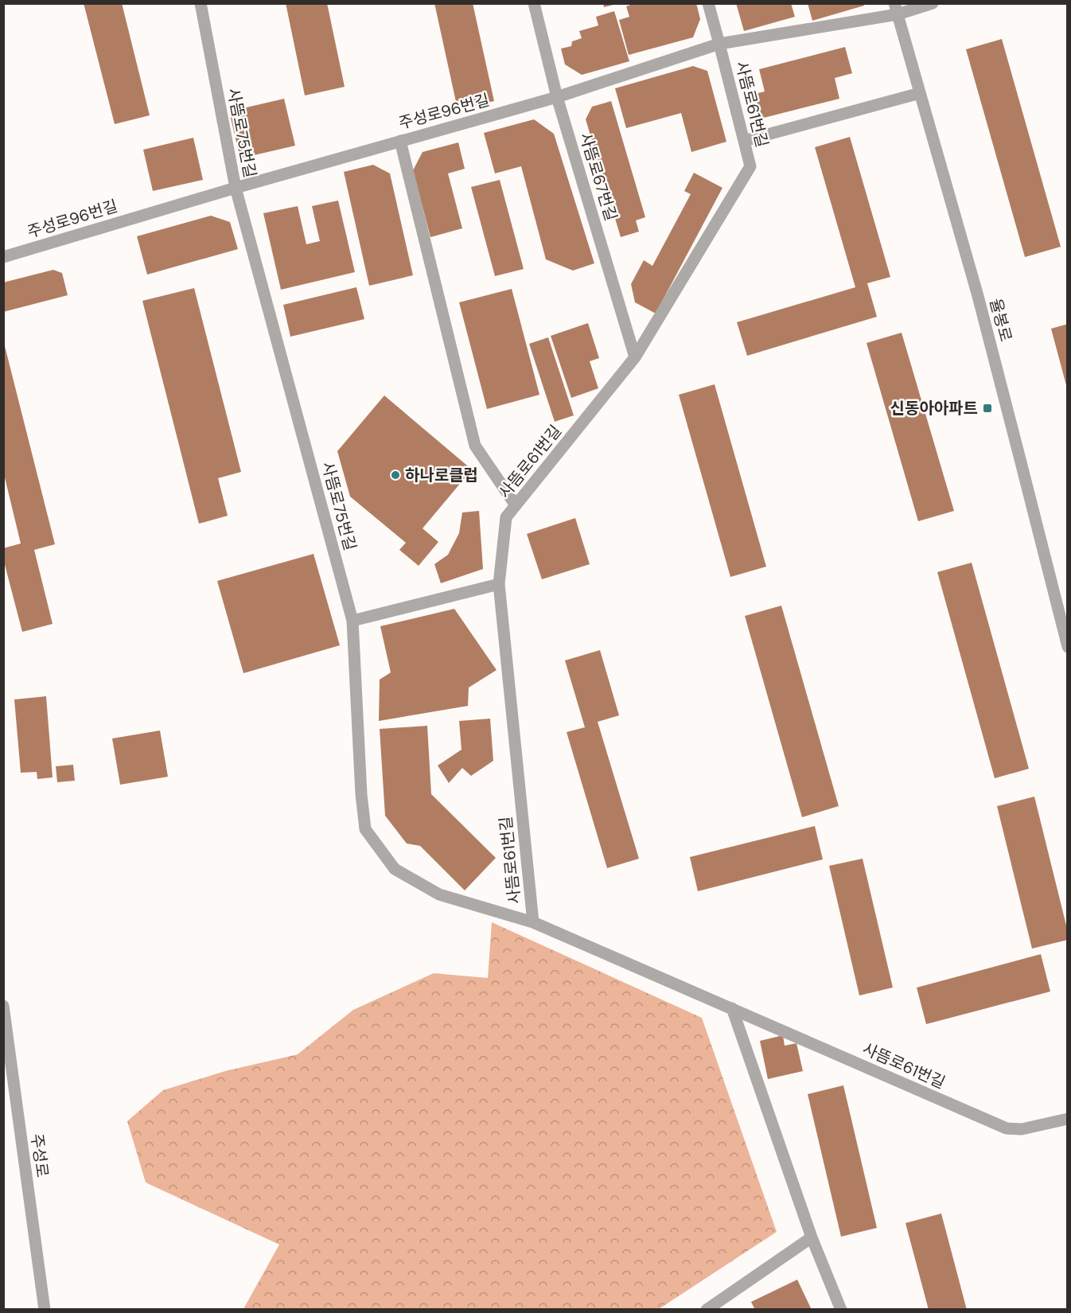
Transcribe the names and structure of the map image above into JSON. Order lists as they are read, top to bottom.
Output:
{
  "streets": {
    "street": [
      "사뜸로61번길",
      "주성로96번길",
      "사뜸로75번길",
      "사뜸로67번길",
      "율봉로",
      "주성로"
    ]
  },
  "crossings": [
    ["사뜸로61번길", "주성로96번길"],
    ["사뜸로61번길", "사뜸로75번길"],
    ["사뜸로61번길", "사뜸로67번길"],
    ["주성로96번길", "사뜸로75번길"],
    ["주성로96번길", "사뜸로67번길"],
    ["주성로96번길", "율봉로"]
  ],
  "places": {
    "transit": ["신동아아파트"],
    "other": ["하나로클럽"]
  }
}
